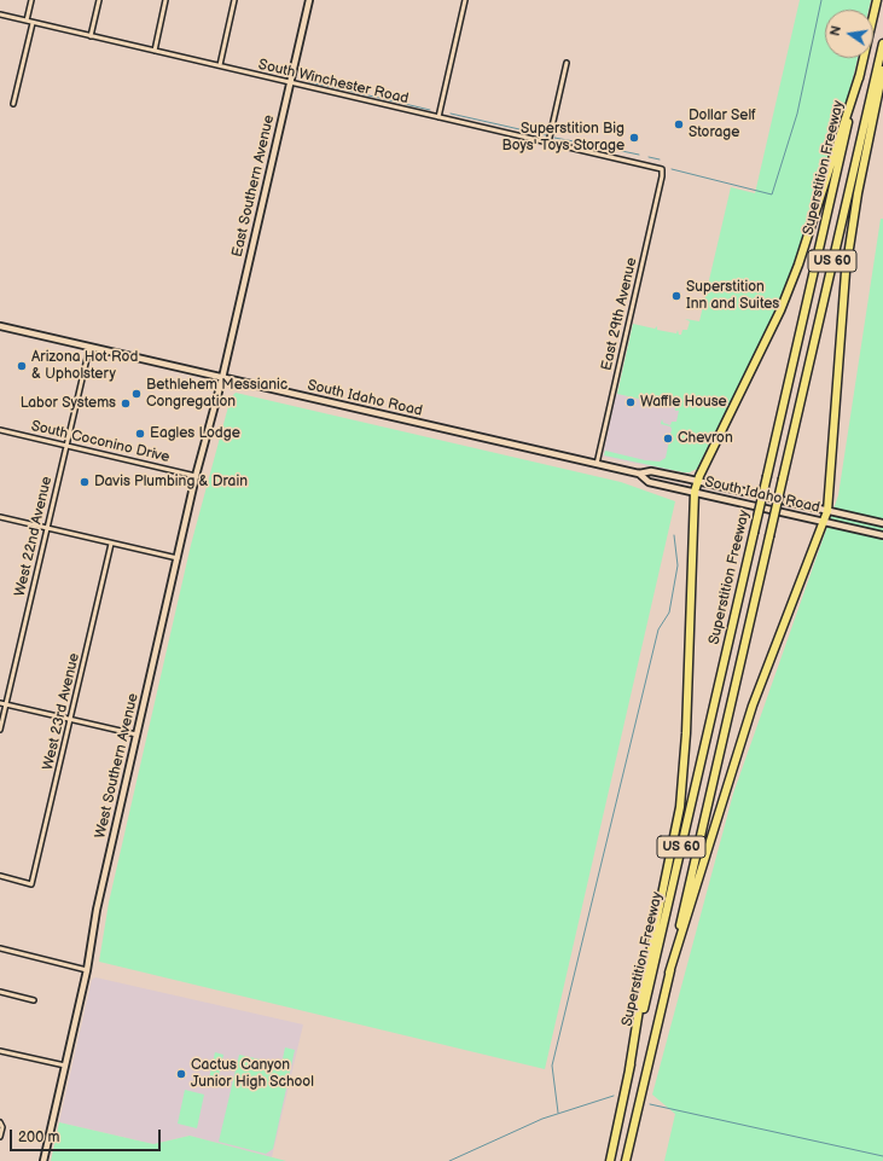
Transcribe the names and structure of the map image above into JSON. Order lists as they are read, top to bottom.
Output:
{
  "streets": {
    "highway": ["Superstition Freeway", "US 60"],
    "main road": ["East Southern Avenue", "South Idaho Road", "West Southern Avenue"],
    "street": [
      "South Winchester Road",
      "East 29th Avenue",
      "South Coconino Drive",
      "West 22nd Avenue",
      "West 23rd Avenue"
    ]
  },
  "crossings": [
    ["South Winchester Road", "East Southern Avenue"],
    ["South Winchester Road", "East 29th Avenue"],
    ["East Southern Avenue", "South Idaho Road"],
    ["East Southern Avenue", "West Southern Avenue"],
    ["East 29th Avenue", "South Idaho Road"],
    ["South Idaho Road", "West 22nd Avenue"],
    ["South Idaho Road", "West Southern Avenue"],
    ["South Coconino Drive", "West 22nd Avenue"],
    ["South Coconino Drive", "West Southern Avenue"]
  ],
  "places": [
    "Dollar Self Storage",
    "Superstition Big Boys' Toys Storage",
    "Superstition Inn and Suites",
    "Arizona Hot Rod & Upholstery",
    "Bethlehem Messianic Congregation",
    "Waffle House",
    "Labor Systems",
    "Eagles Lodge",
    "Chevron",
    "Davis Plumbing & Drain",
    "Cactus Canyon Junior High School"
  ],
  "scale_bar": "200 m",
  "north": "left"
}
